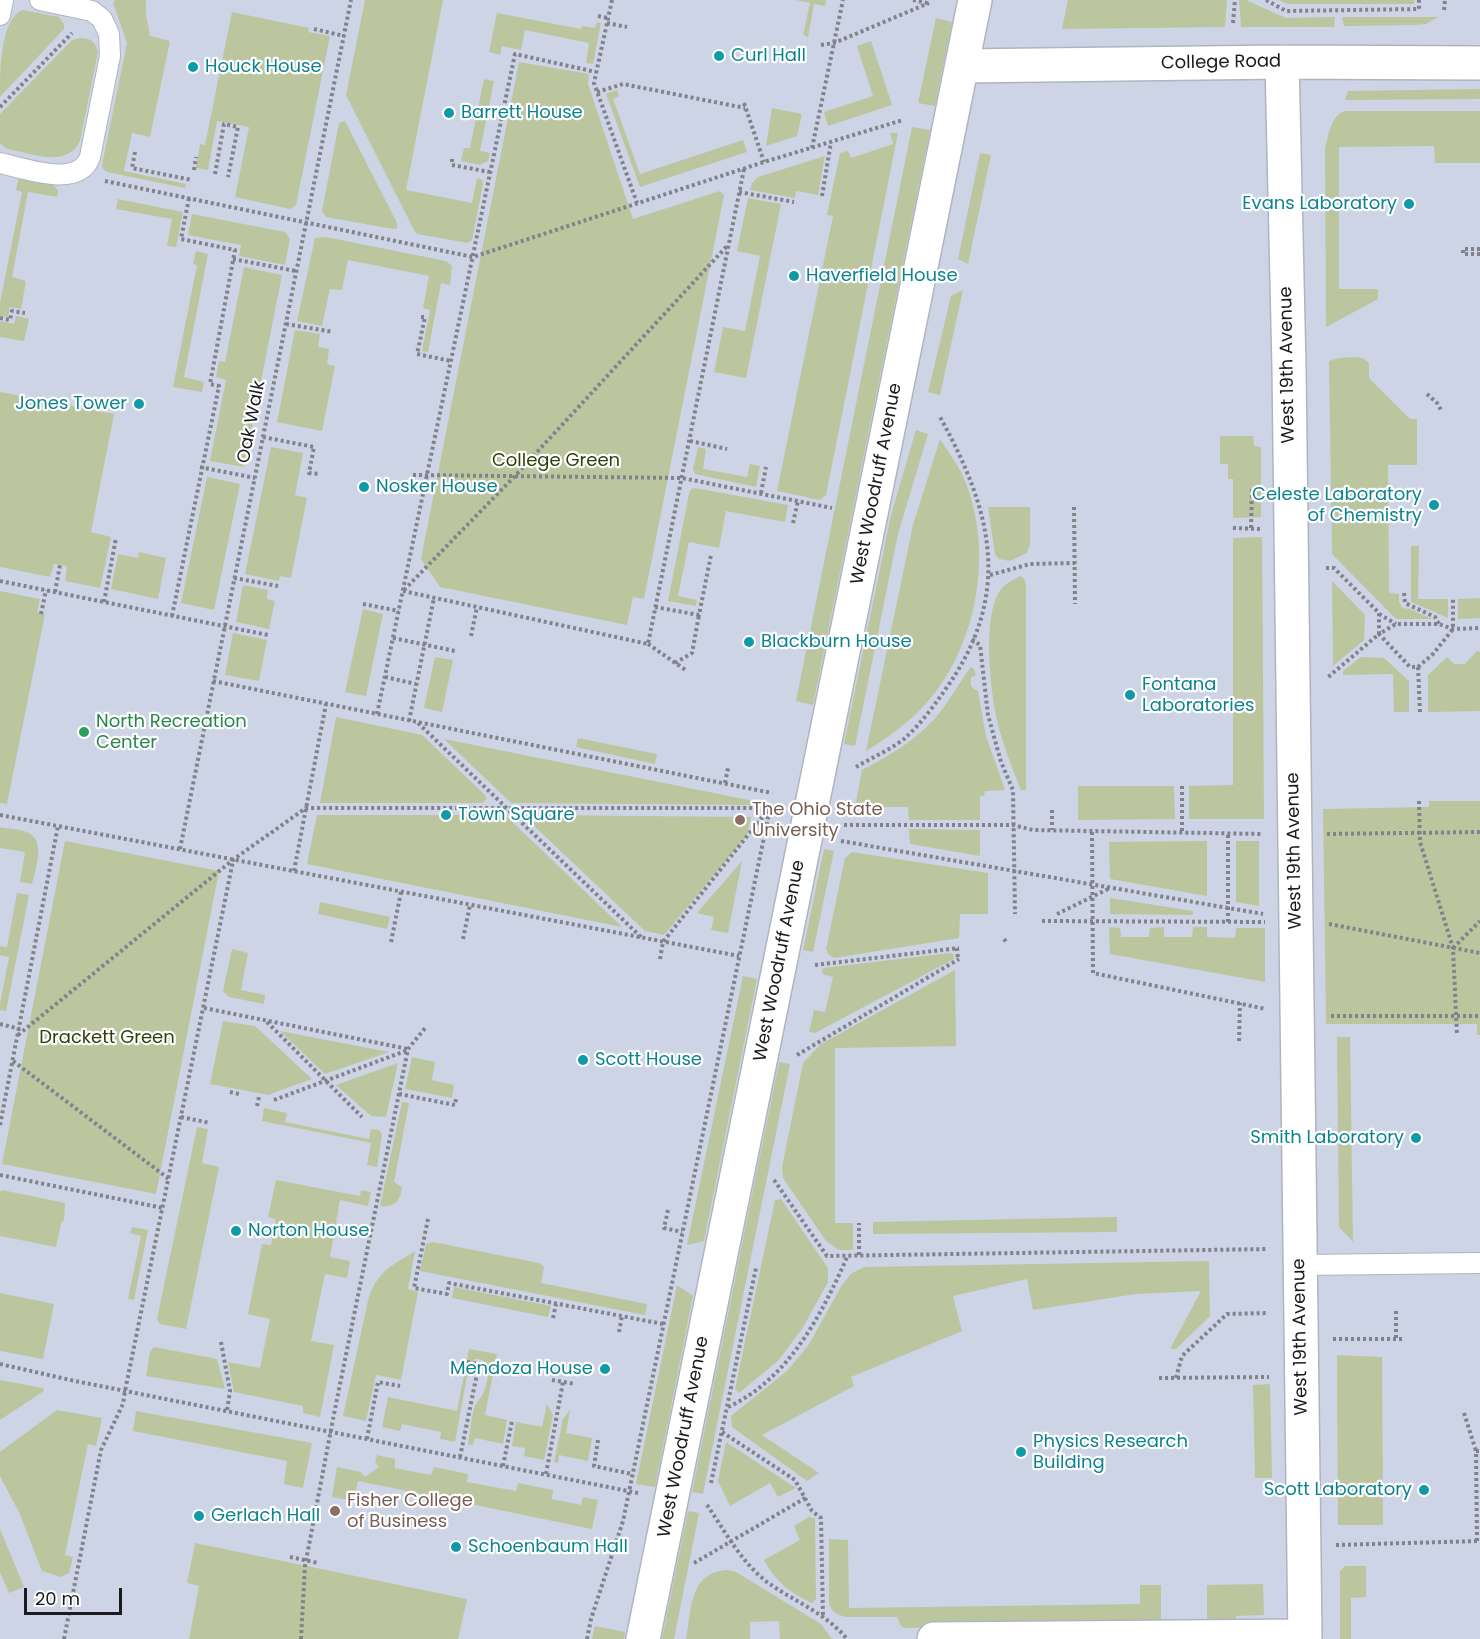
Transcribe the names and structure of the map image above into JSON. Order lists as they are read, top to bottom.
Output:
{
  "streets": {
    "street": ["College Road", "West 19th Avenue", "West Woodruff Avenue"],
    "path": ["Oak Walk"]
  },
  "crossings": [
    ["College Road", "West 19th Avenue"],
    ["College Road", "West Woodruff Avenue"]
  ],
  "parks": ["College Green", "Drackett Green"],
  "places": [
    "Curl Hall",
    "Houck House",
    "Barrett House",
    "Evans Laboratory",
    "Haverfield House",
    "Jones Tower",
    "Nosker House",
    "Celeste Laboratory of Chemistry",
    "Blackburn House",
    "Fontana Laboratories",
    "North Recreation Center",
    "Town Square",
    "The Ohio State University",
    "Scott House",
    "Smith Laboratory",
    "Norton House",
    "Mendoza House",
    "Physics Research Building",
    "Scott Laboratory",
    "Fisher College of Business",
    "Gerlach Hall",
    "Schoenbaum Hall"
  ],
  "scale_bar": "20 m"
}
